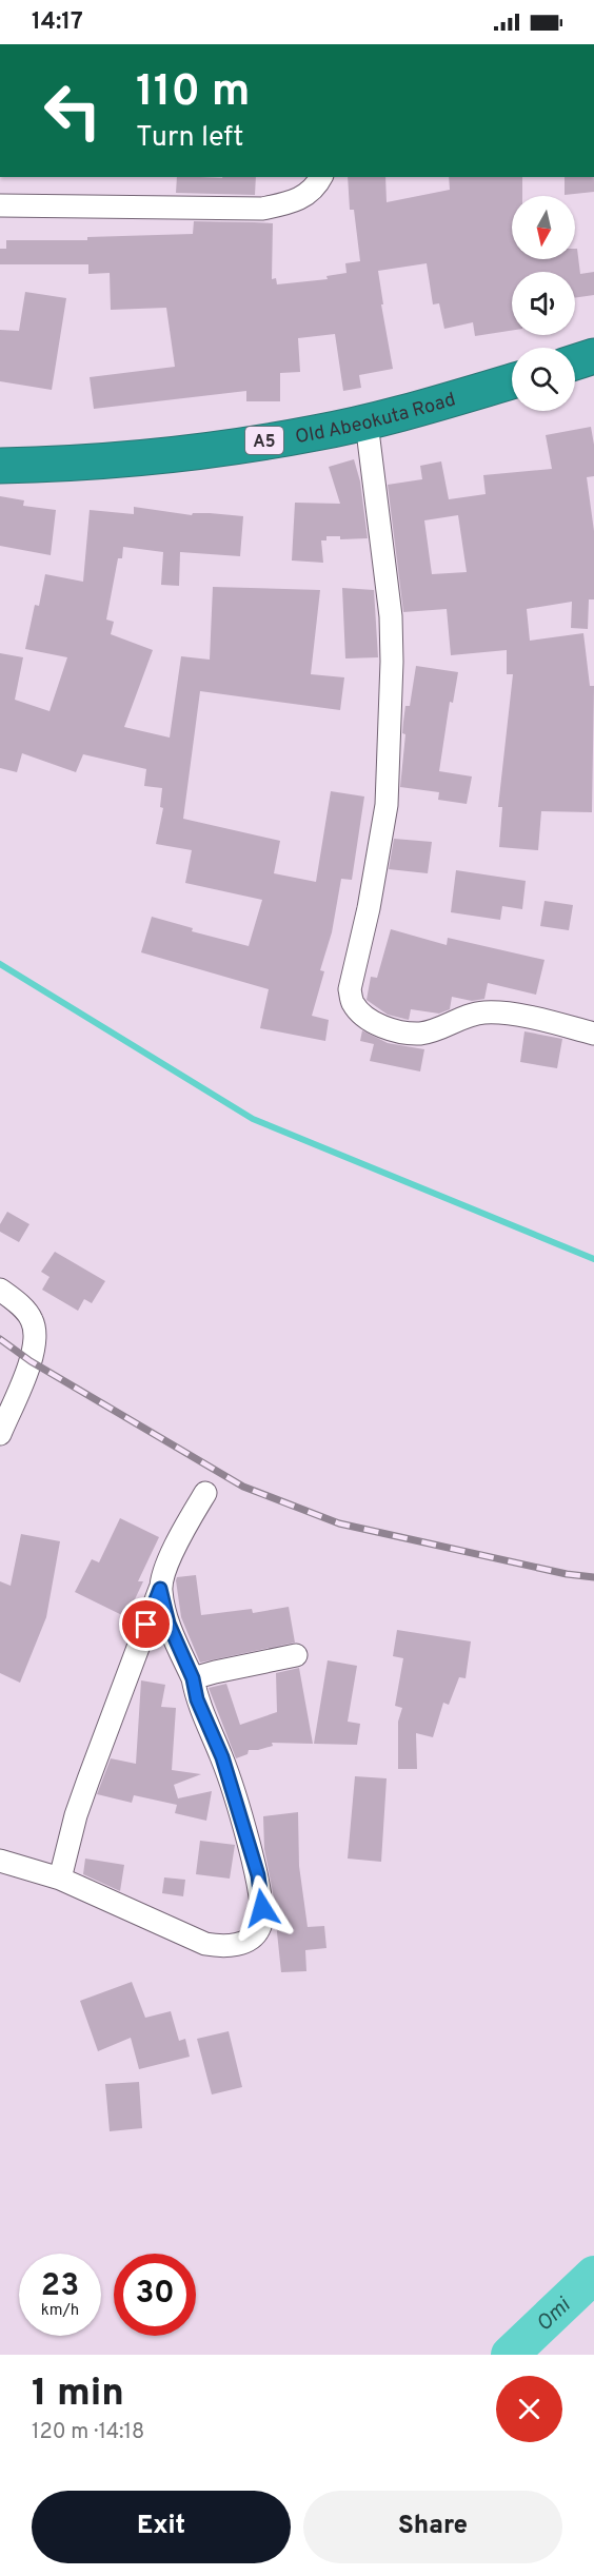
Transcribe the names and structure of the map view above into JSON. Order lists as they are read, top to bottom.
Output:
{
  "streets": {
    "highway": ["Old Abeokuta Road", "A5"]
  },
  "water": ["Omi"],
  "north": "bottom",
  "page": {
    "status": "14:17",
    "turn": ["110 m", "Turn left"],
    "speed": "23 km/h",
    "limit": "30",
    "heading": ["1 min", "120 m · 14:18"],
    "buttons": ["Exit", "Share"]
  }
}
